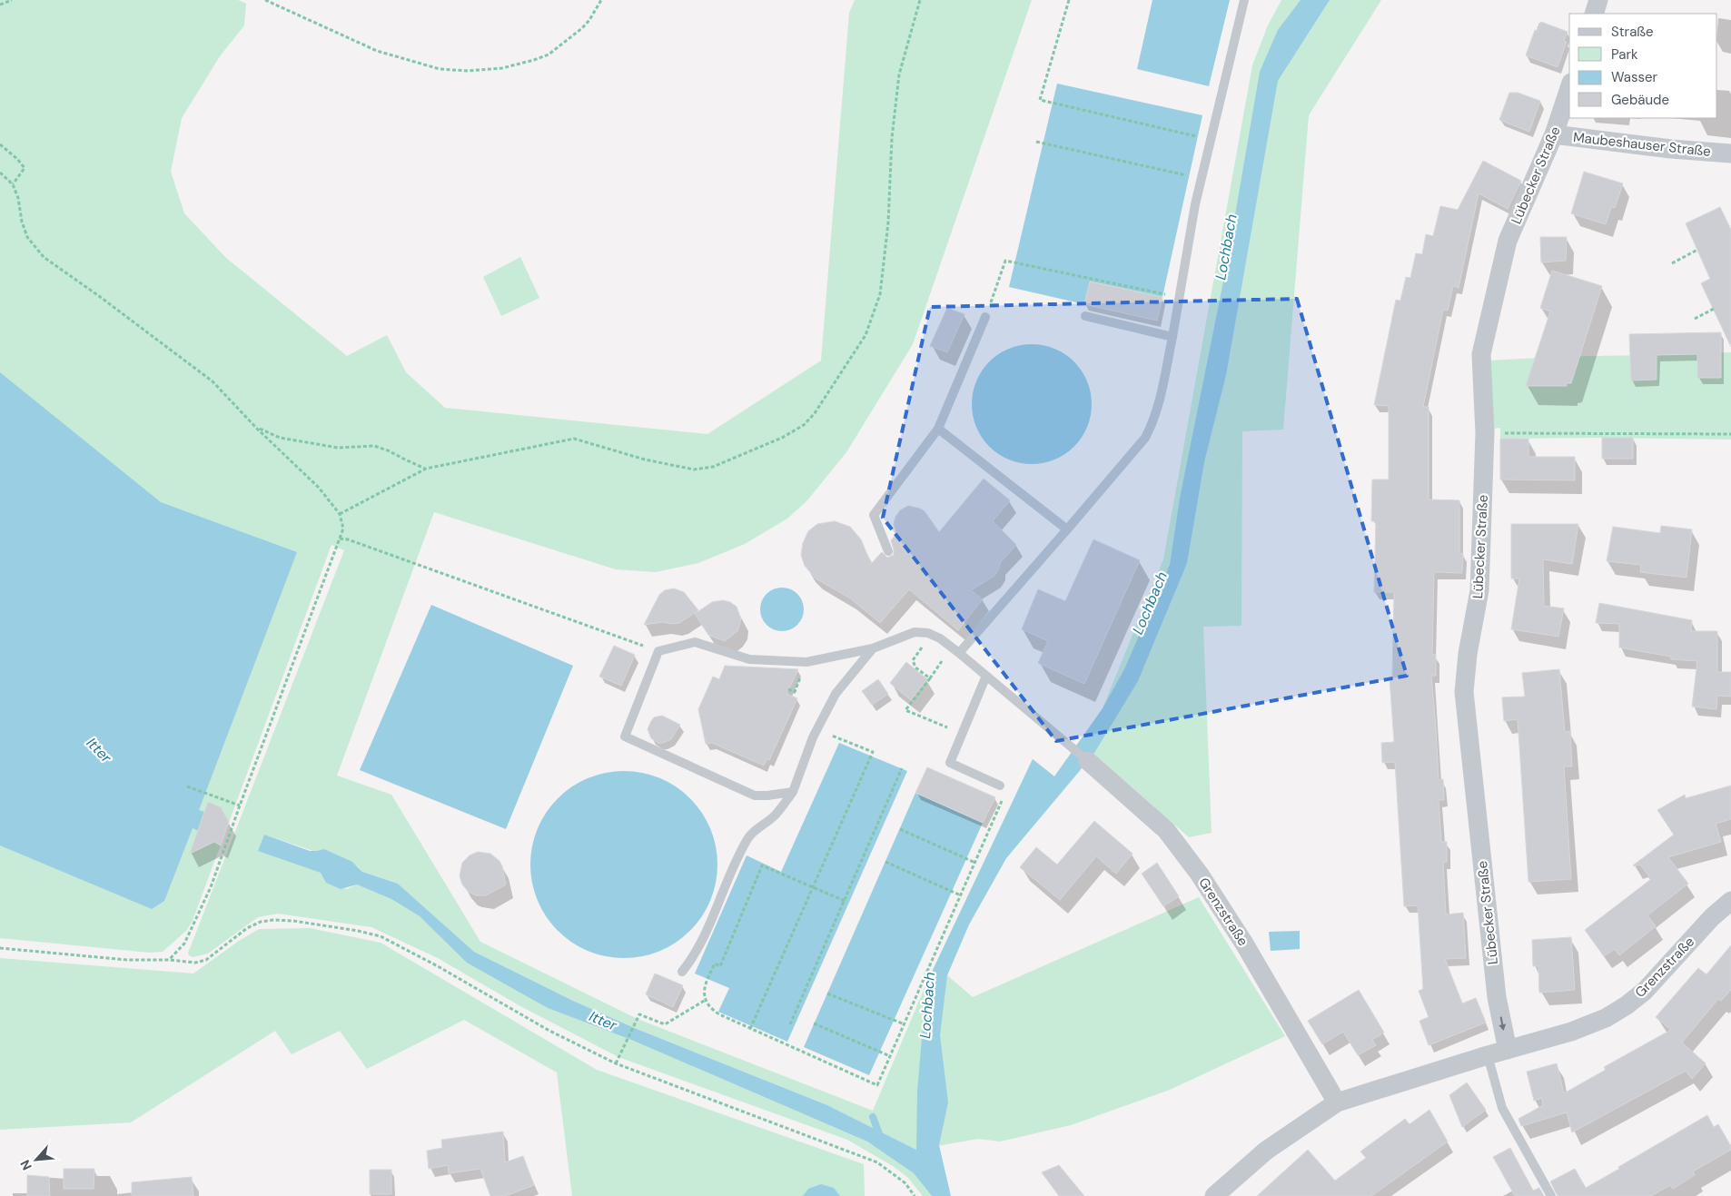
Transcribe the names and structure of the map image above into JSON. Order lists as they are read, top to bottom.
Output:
{
  "streets": {
    "street": ["Maubeshauser Straße", "Lübecker Straße", "Grenzstraße"]
  },
  "crossings": [
    ["Maubeshauser Straße", "Lübecker Straße"],
    ["Lübecker Straße", "Grenzstraße"]
  ],
  "one_way": ["Lübecker Straße"],
  "water": ["Lochbach", "Itter"],
  "legend": [
    "Straße",
    "Park",
    "Wasser",
    "Gebäude"
  ],
  "north": "bottom left"
}
